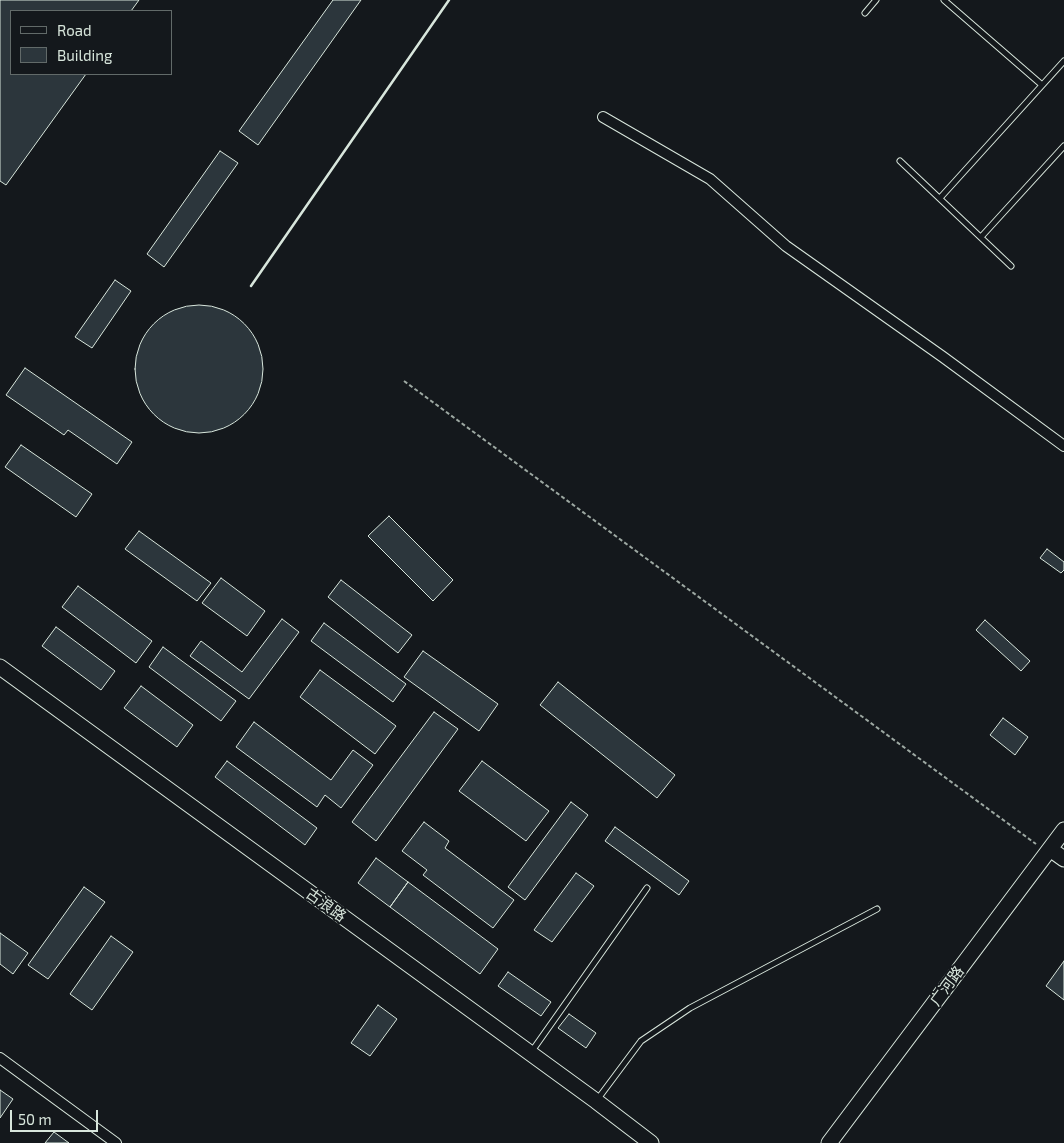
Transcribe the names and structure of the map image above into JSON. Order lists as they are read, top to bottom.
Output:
{
  "streets": {
    "main road": ["古浪路", "广河路"]
  },
  "legend": ["Road", "Building"],
  "scale_bar": "50 m"
}
